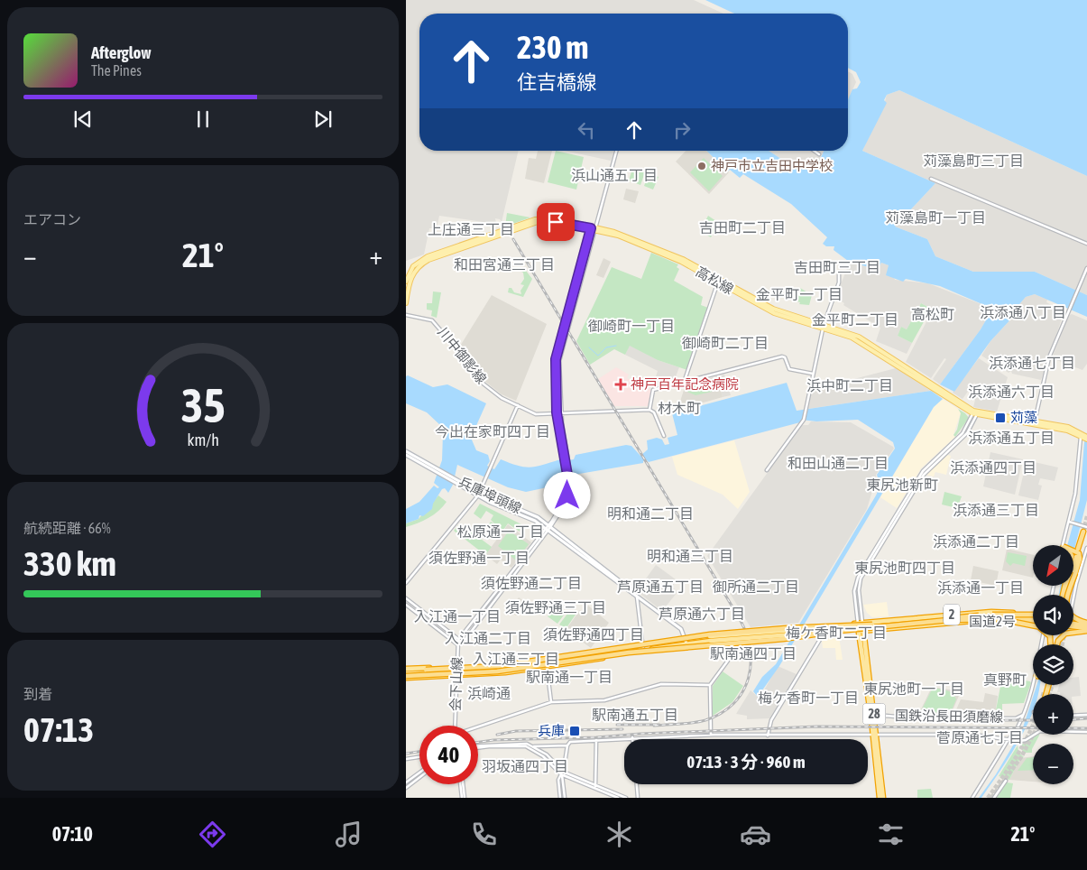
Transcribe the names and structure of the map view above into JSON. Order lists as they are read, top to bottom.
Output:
{
  "streets": {
    "highway": ["2", "国道2号", "28"],
    "main road": ["高松線", "兵庫埠頭線"],
    "street": ["川中御影線", "会下山線", "国鉄沿長田須磨線"]
  },
  "crossings": [
    ["兵庫埠頭線", "国道2号"],
    ["国道2号", "会下山線"],
    ["国道2号", "28"],
    ["28", "国鉄沿長田須磨線"]
  ],
  "districts": [
    "苅藻島町三丁目",
    "浜山通五丁目",
    "苅藻島町一丁目",
    "吉田町二丁目",
    "上庄通三丁目",
    "和田宮通三丁目",
    "吉田町三丁目",
    "金平町一丁目",
    "浜添通八丁目",
    "高松町",
    "金平町二丁目",
    "御崎町一丁目",
    "御崎町二丁目",
    "浜添通七丁目",
    "浜中町二丁目",
    "浜添通六丁目",
    "材木町",
    "今出在家町四丁目",
    "浜添通五丁目",
    "和田山通二丁目",
    "浜添通四丁目",
    "東尻池新町",
    "浜添通三丁目",
    "明和通二丁目",
    "松原通一丁目",
    "浜添通二丁目",
    "明和通三丁目",
    "須佐野通一丁目",
    "東尻池町四丁目",
    "須佐野通二丁目",
    "芦原通五丁目",
    "御所通二丁目",
    "浜添通一丁目",
    "須佐野通三丁目",
    "芦原通六丁目",
    "入江通一丁目",
    "梅ケ香町二丁目",
    "須佐野通四丁目",
    "入江通二丁目",
    "駅南通四丁目",
    "入江通三丁目",
    "駅南通一丁目",
    "真野町",
    "東尻池町一丁目",
    "浜崎通",
    "梅ケ香町一丁目",
    "駅南通五丁目",
    "菅原通七丁目",
    "羽坂通四丁目"
  ],
  "places": {
    "other": ["神戸市立吉田中学校"],
    "health": ["神戸百年記念病院"],
    "transit": ["苅藻", "兵庫"]
  },
  "north": "bottom left",
  "page": {
    "turn": ["230 m", "住吉橋線"],
    "song": ["Afterglow", "The Pines"],
    "tile": [
      "エアコン",
      ["航続距離 · 66%", "330 km"],
      ["到着", "07:13"]
    ],
    "heat": ["−", "21°", "+"],
    "map_buttons": ["+", "−"],
    "limit": "40",
    "trip": "07:13 · 3 分 · 960 m",
    "tabs": ["07:10", "21°"],
    "gauge": ["35", "km/h"]
  }
}
